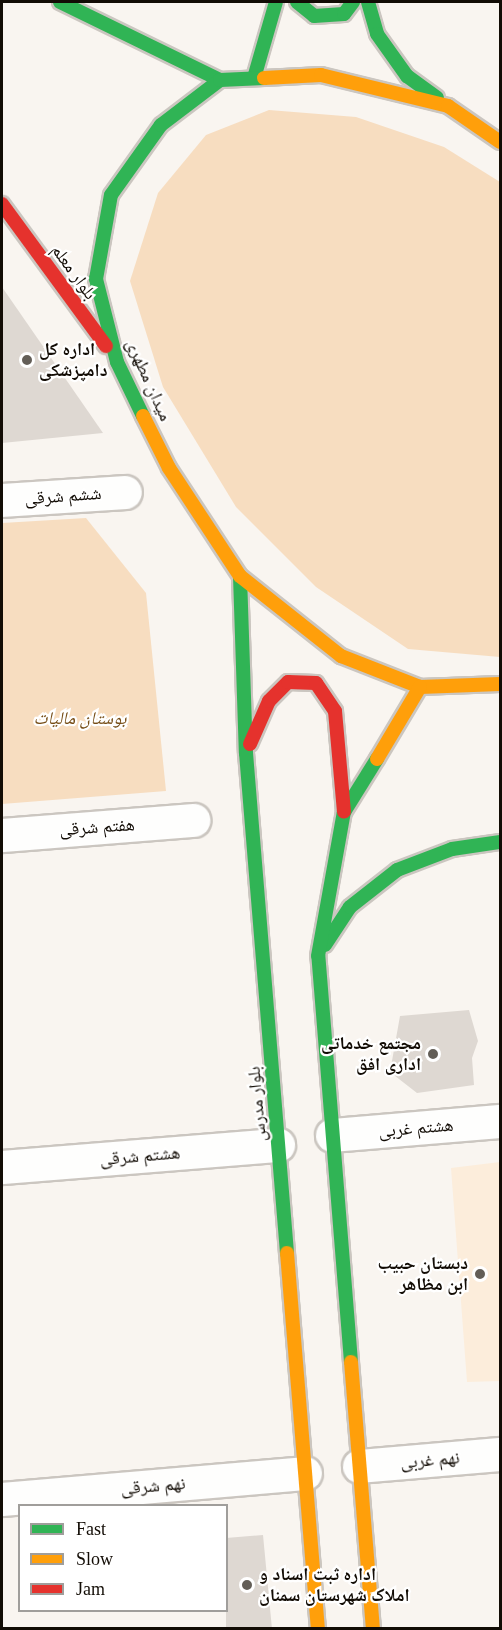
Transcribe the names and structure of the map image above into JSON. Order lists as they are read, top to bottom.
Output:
{
  "streets": {
    "street": [
      "بلوار معلم",
      "میدان مطهری",
      "ششم شرقی",
      "هفتم شرقی",
      "بلوار مدرس",
      "هشتم غربی",
      "هشتم شرقی",
      "نهم غربی",
      "نهم شرقی"
    ]
  },
  "crossings": [
    ["بلوار معلم", "میدان مطهری"],
    ["میدان مطهری", "بلوار مدرس"],
    ["بلوار مدرس", "هشتم شرقی"],
    ["بلوار مدرس", "نهم شرقی"]
  ],
  "parks": ["بوستان مالیات"],
  "places": [
    "اداره کل دامپزشکی",
    "مجتمع خدماتی اداری افق",
    "دبستان حبیب ابن مظاهر",
    "اداره ثبت اسناد و املاک شهرستان سمنان"
  ],
  "legend": ["Fast", "Slow", "Jam"]
}
